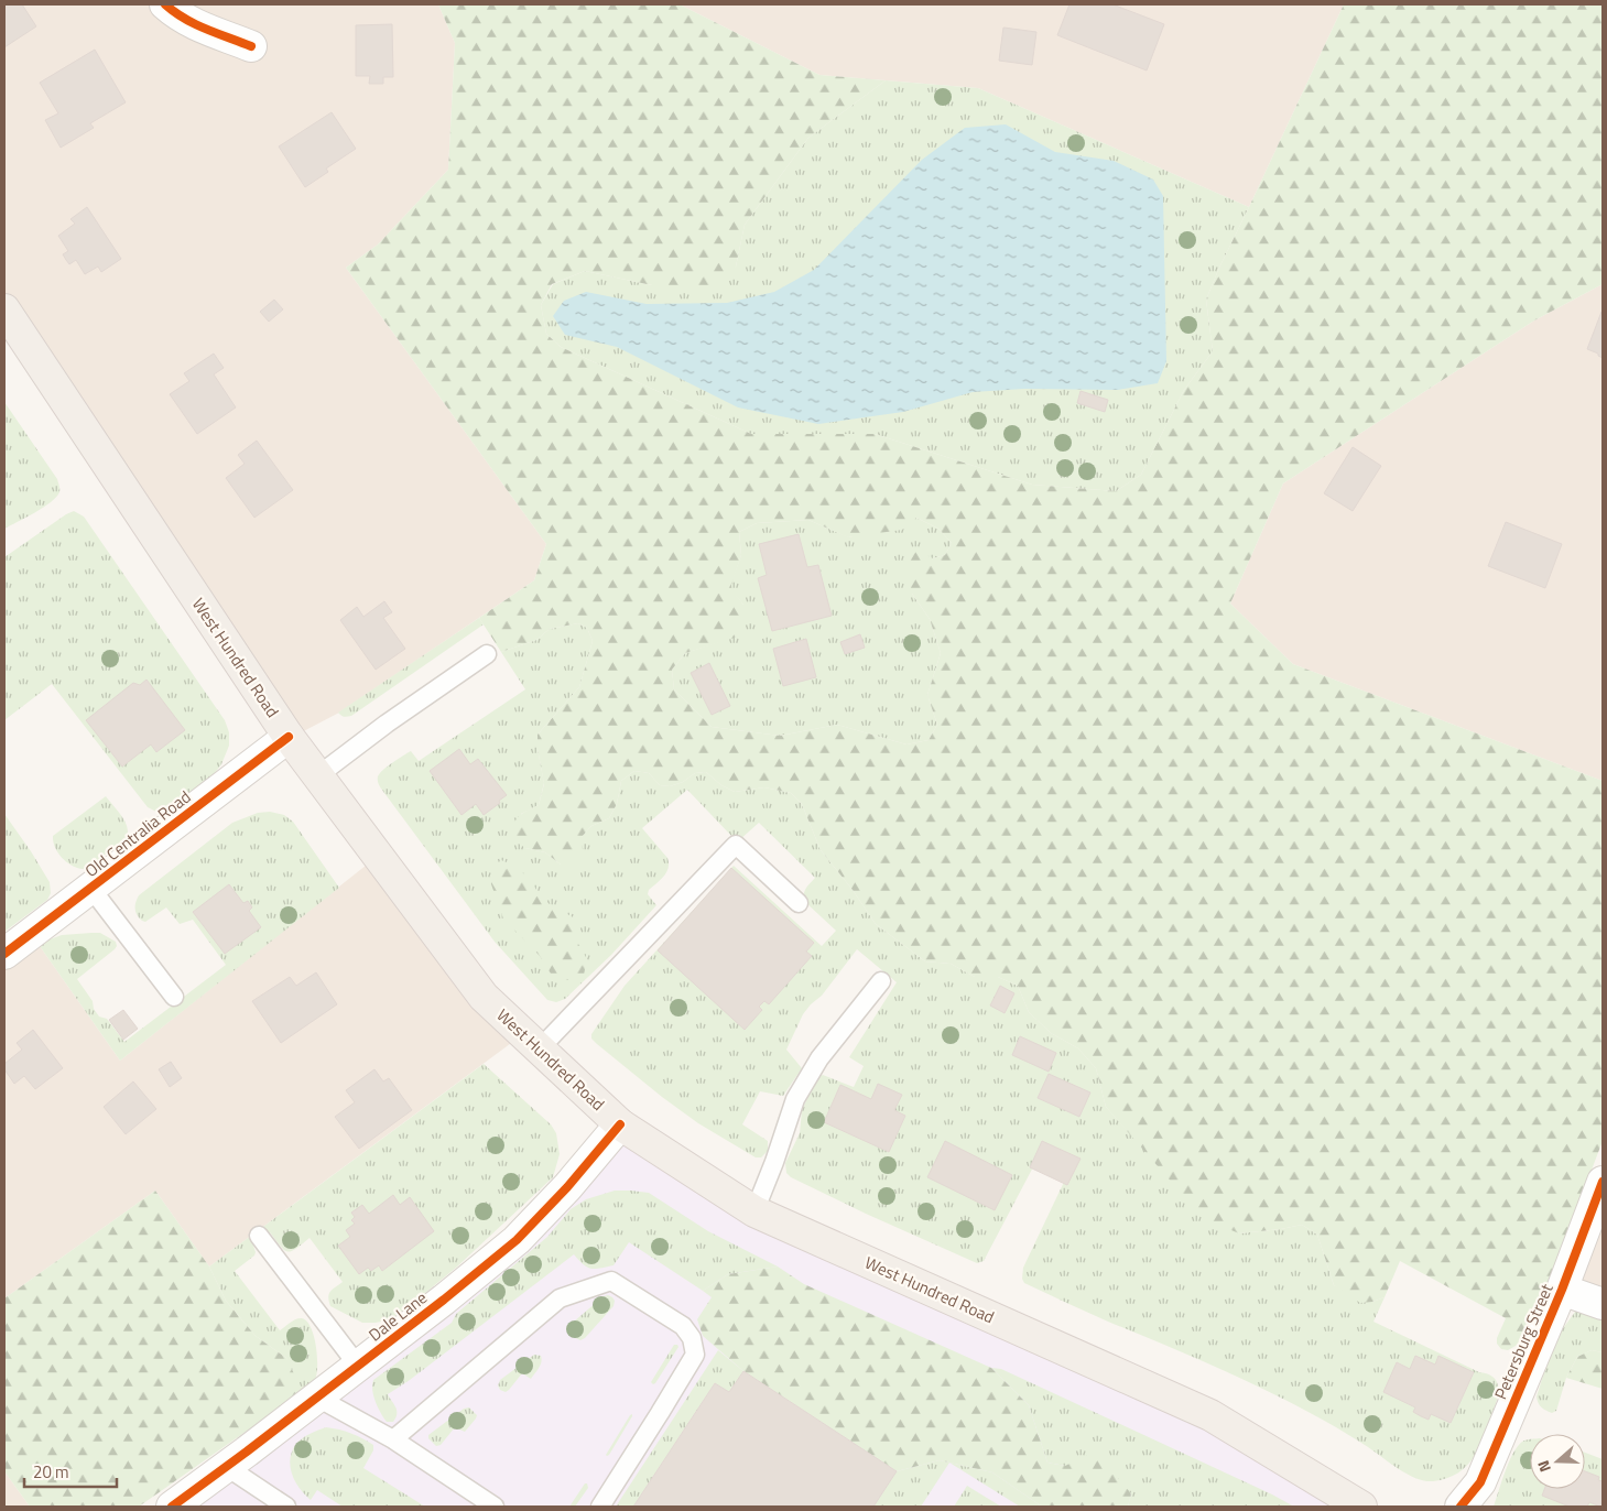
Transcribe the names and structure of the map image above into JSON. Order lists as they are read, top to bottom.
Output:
{
  "streets": {
    "main road": ["West Hundred Road"],
    "street": ["Old Centralia Road", "Dale Lane", "Petersburg Street"]
  },
  "crossings": [
    ["West Hundred Road", "Old Centralia Road"],
    ["West Hundred Road", "Dale Lane"]
  ],
  "scale_bar": "20 m",
  "north": "left"
}
